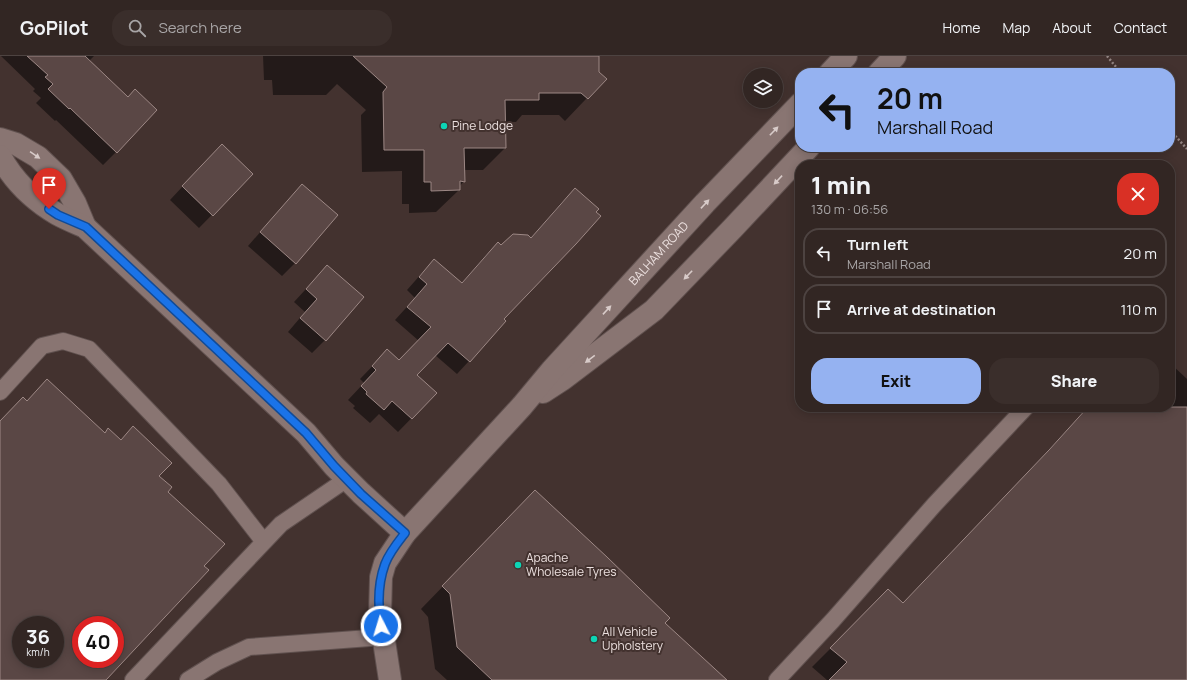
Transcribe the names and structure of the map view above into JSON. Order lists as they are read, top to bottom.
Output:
{
  "streets": {
    "street": ["BALHAM ROAD"]
  },
  "places": ["Pine Lodge", "Apache Wholesale Tyres", "All Vehicle Upholstery"],
  "page": {
    "header": "GoPilot",
    "search": "Search here",
    "nav": [
      "Home",
      "Map",
      "About",
      "Contact"
    ],
    "turn": ["20 m", "Marshall Road"],
    "heading": ["1 min", "130 m · 06:56"],
    "list": [
      {
        "name": "Turn left",
        "note": "Marshall Road",
        "value": "20 m"
      },
      {
        "name": "Arrive at destination",
        "value": "110 m"
      }
    ],
    "buttons": ["Exit", "Share"],
    "speed": "36 km/h",
    "limit": "40"
  }
}
